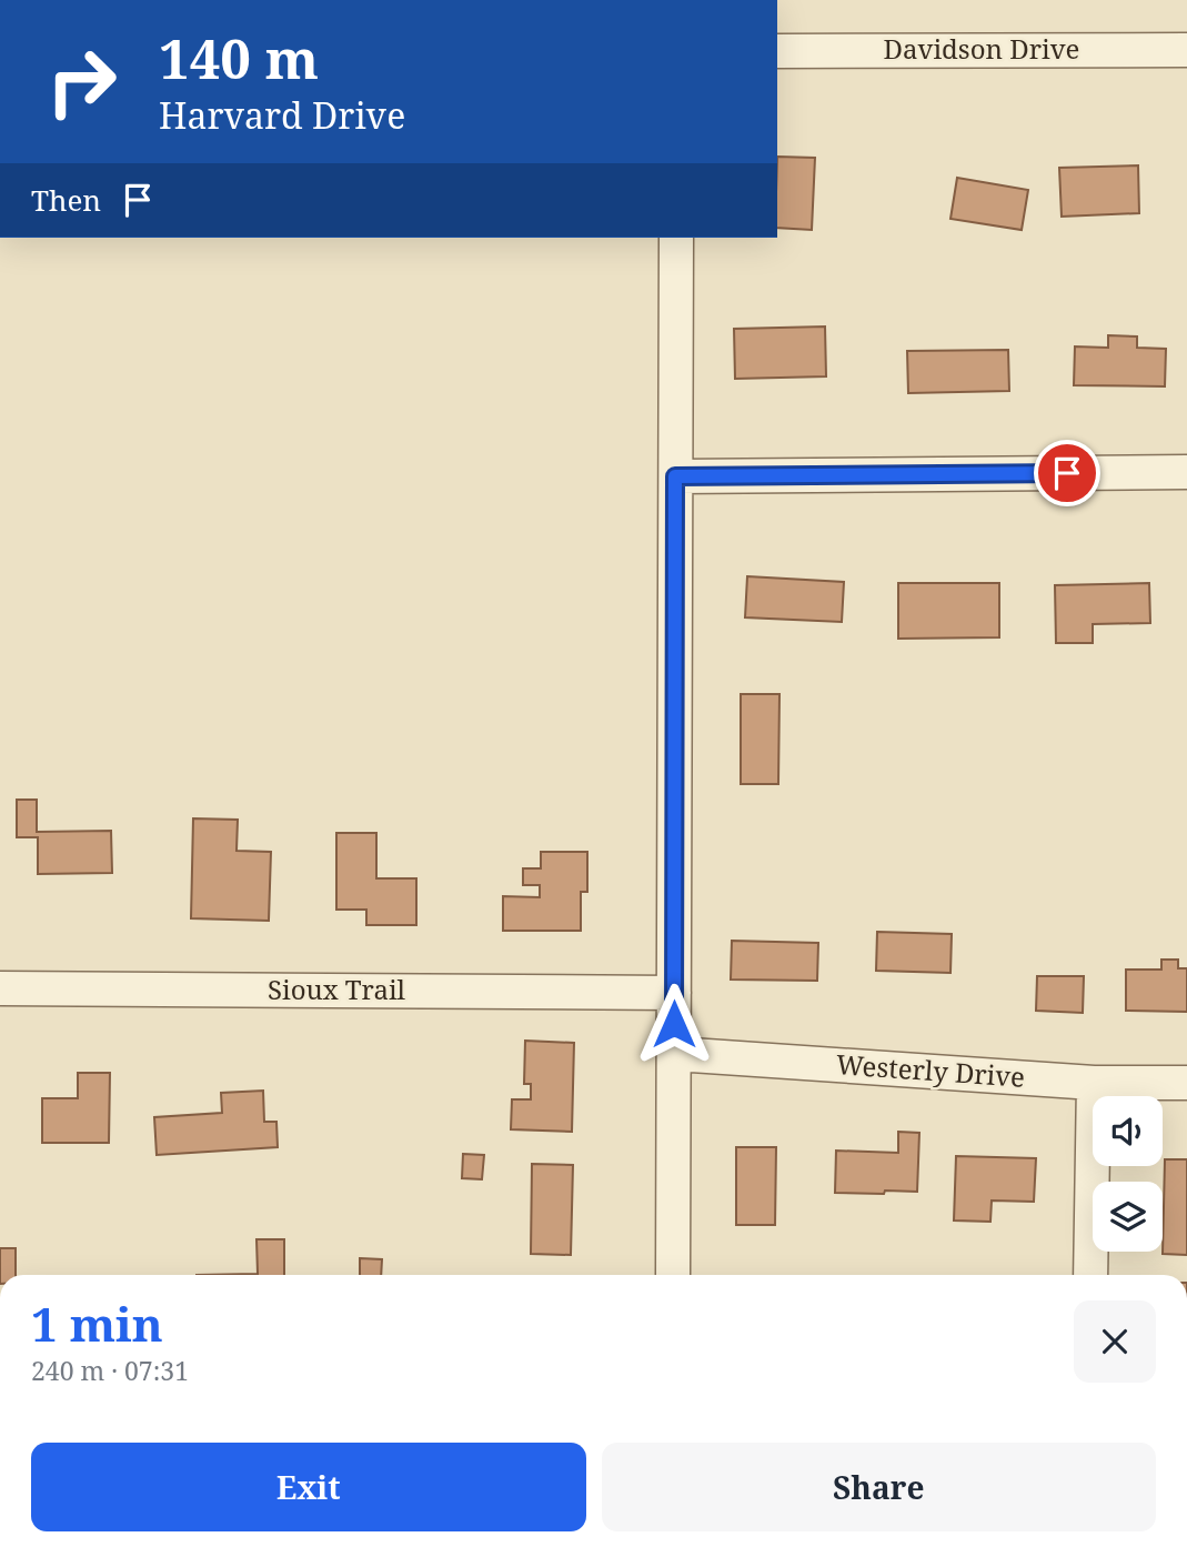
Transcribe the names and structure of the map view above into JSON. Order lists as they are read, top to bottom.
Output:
{
  "streets": {
    "street": ["Davidson Drive", "Sioux Trail", "Westerly Drive"]
  },
  "page": {
    "turn": ["140 m", "Harvard Drive"],
    "then": "Then",
    "heading": ["1 min", "240 m · 07:31"],
    "buttons": ["Exit", "Share"]
  }
}
